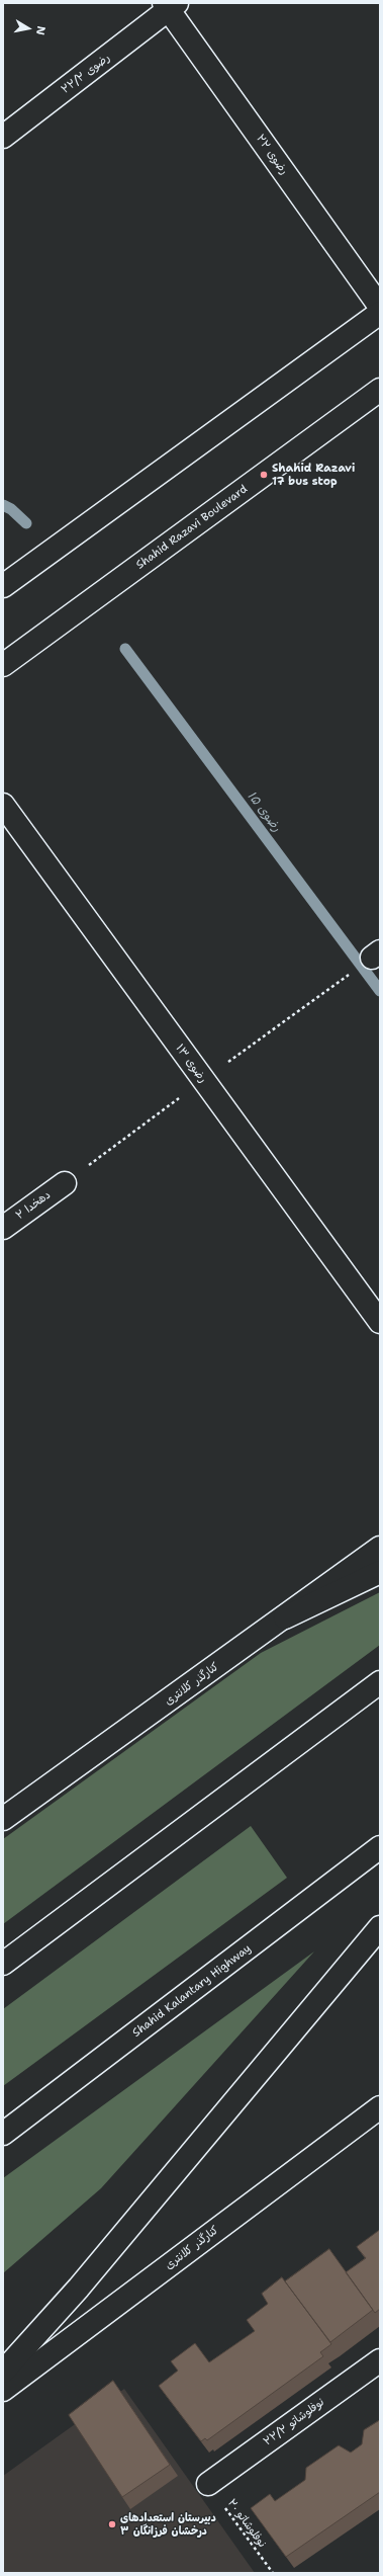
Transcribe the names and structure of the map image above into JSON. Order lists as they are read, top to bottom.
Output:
{
  "streets": {
    "main road": [
      "رضوی ۲۲/۲",
      "رضوی ۲۲",
      "Shahid Razavi Boulevard",
      "رضوی ۱۳",
      "دهخدا ۲",
      "کنارگذر کلانتری",
      "Shahid Kalantary Highway",
      "نوفلوشاتو ۲۲/۲"
    ],
    "path": ["نوفلوشاتو ۲۰"]
  },
  "crossings": [
    ["رضوی ۲۲/۲", "رضوی ۲۲"],
    ["نوفلوشاتو ۲۲/۲", "نوفلوشاتو ۲۰"]
  ],
  "water": ["رضوی ۱۵"],
  "places": ["Shahid Razavi 17 bus stop", "دبیرستان استعدادهای درخشان فرزانگان ۳"],
  "north": "right"
}
